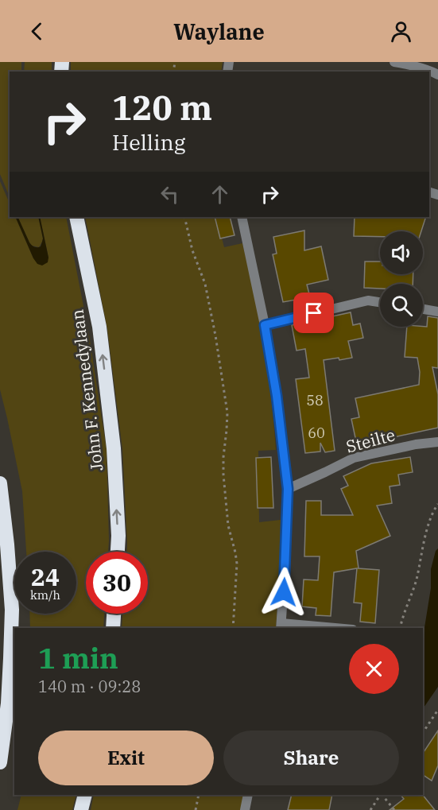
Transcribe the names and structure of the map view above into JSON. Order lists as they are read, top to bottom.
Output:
{
  "streets": {
    "highway": ["John F. Kennedylaan"],
    "street": ["Steilte"]
  },
  "one_way": ["John F. Kennedylaan"],
  "house_numbers": ["58", "60"],
  "page": {
    "header": "Waylane",
    "turn": ["120 m", "Helling"],
    "speed": "24 km/h",
    "limit": "30",
    "heading": ["1 min", "140 m · 09:28"],
    "buttons": ["Exit", "Share"]
  }
}
